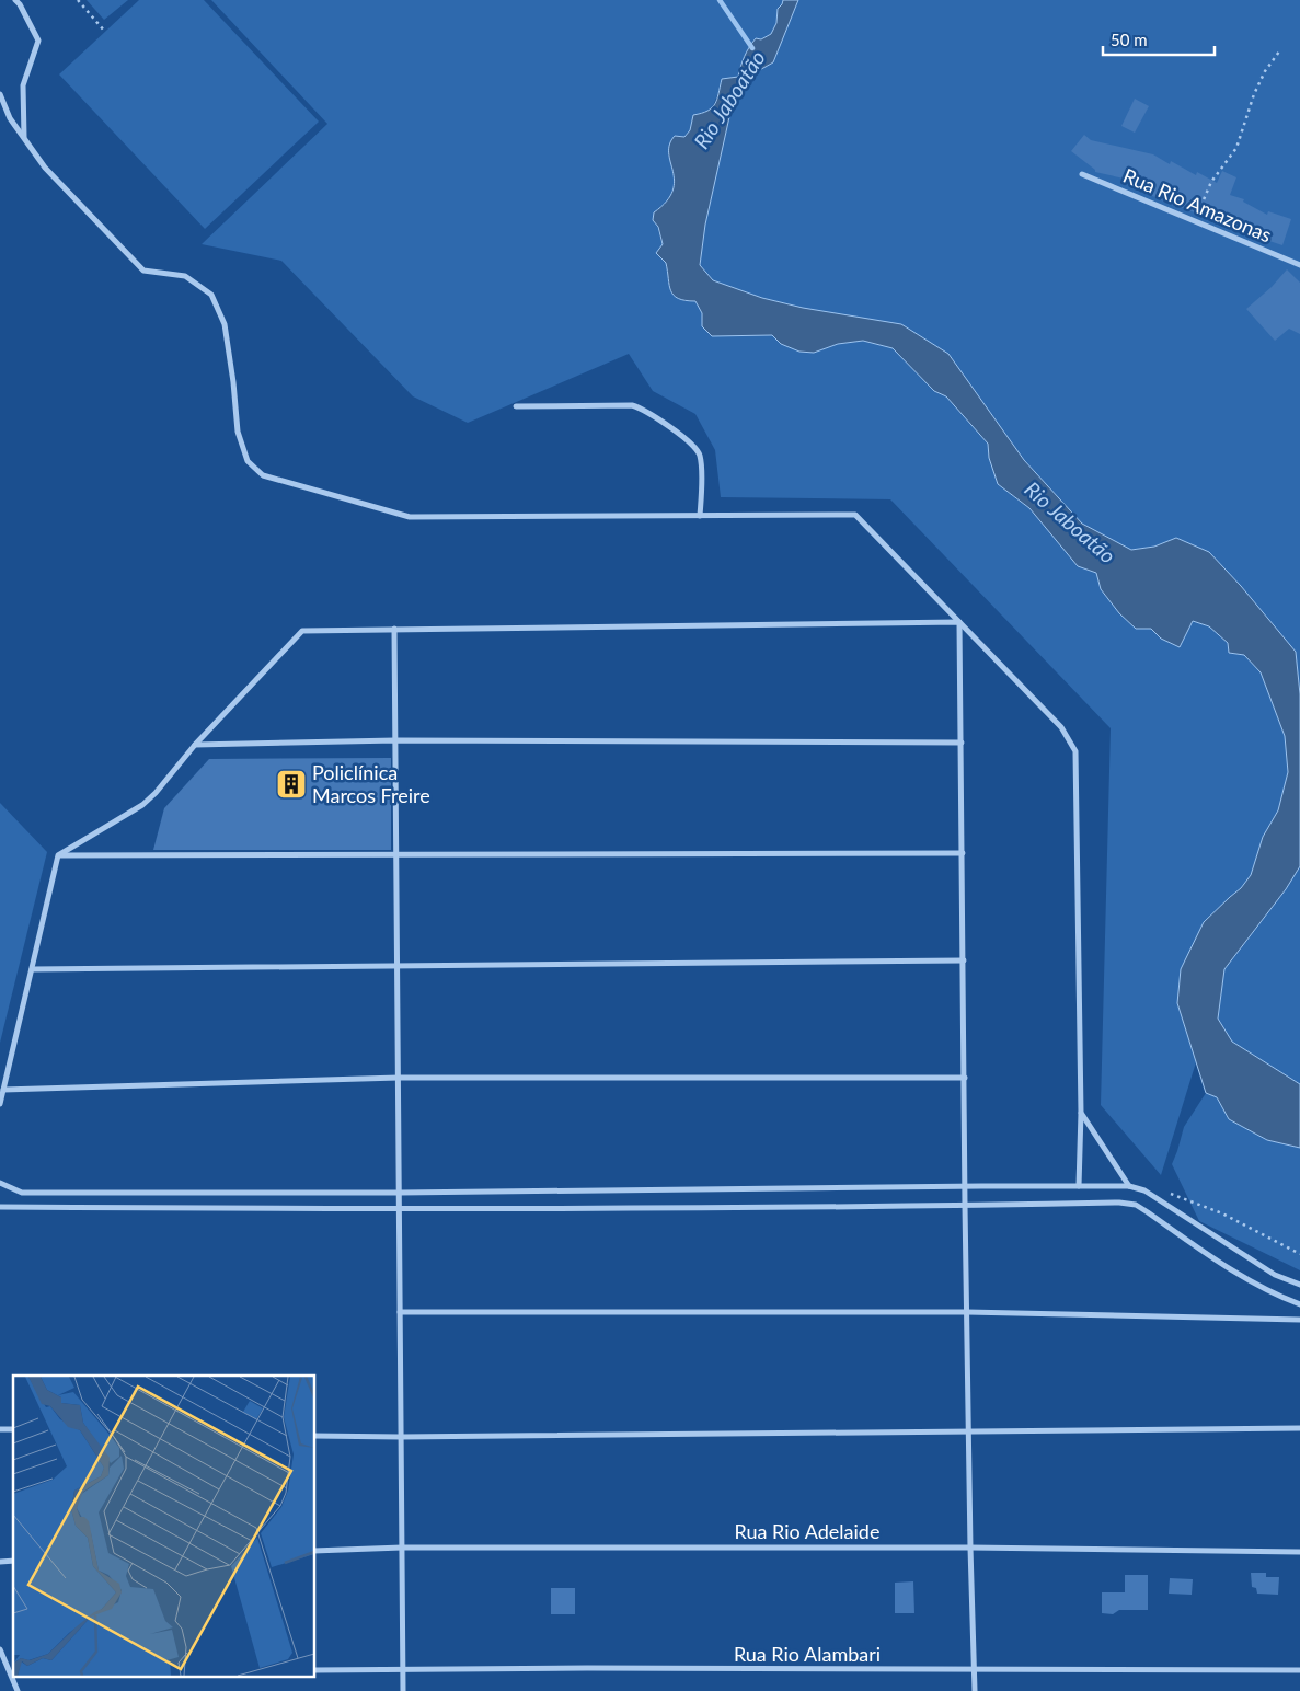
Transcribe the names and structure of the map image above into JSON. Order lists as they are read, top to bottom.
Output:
{
  "streets": {
    "street": ["Rua Rio Amazonas", "Rua Rio Adelaide", "Rua Rio Alambari"]
  },
  "water": ["Rio Jaboatão"],
  "places": {
    "building": ["Policlínica Marcos Freire"]
  },
  "scale_bar": "50 m"
}
